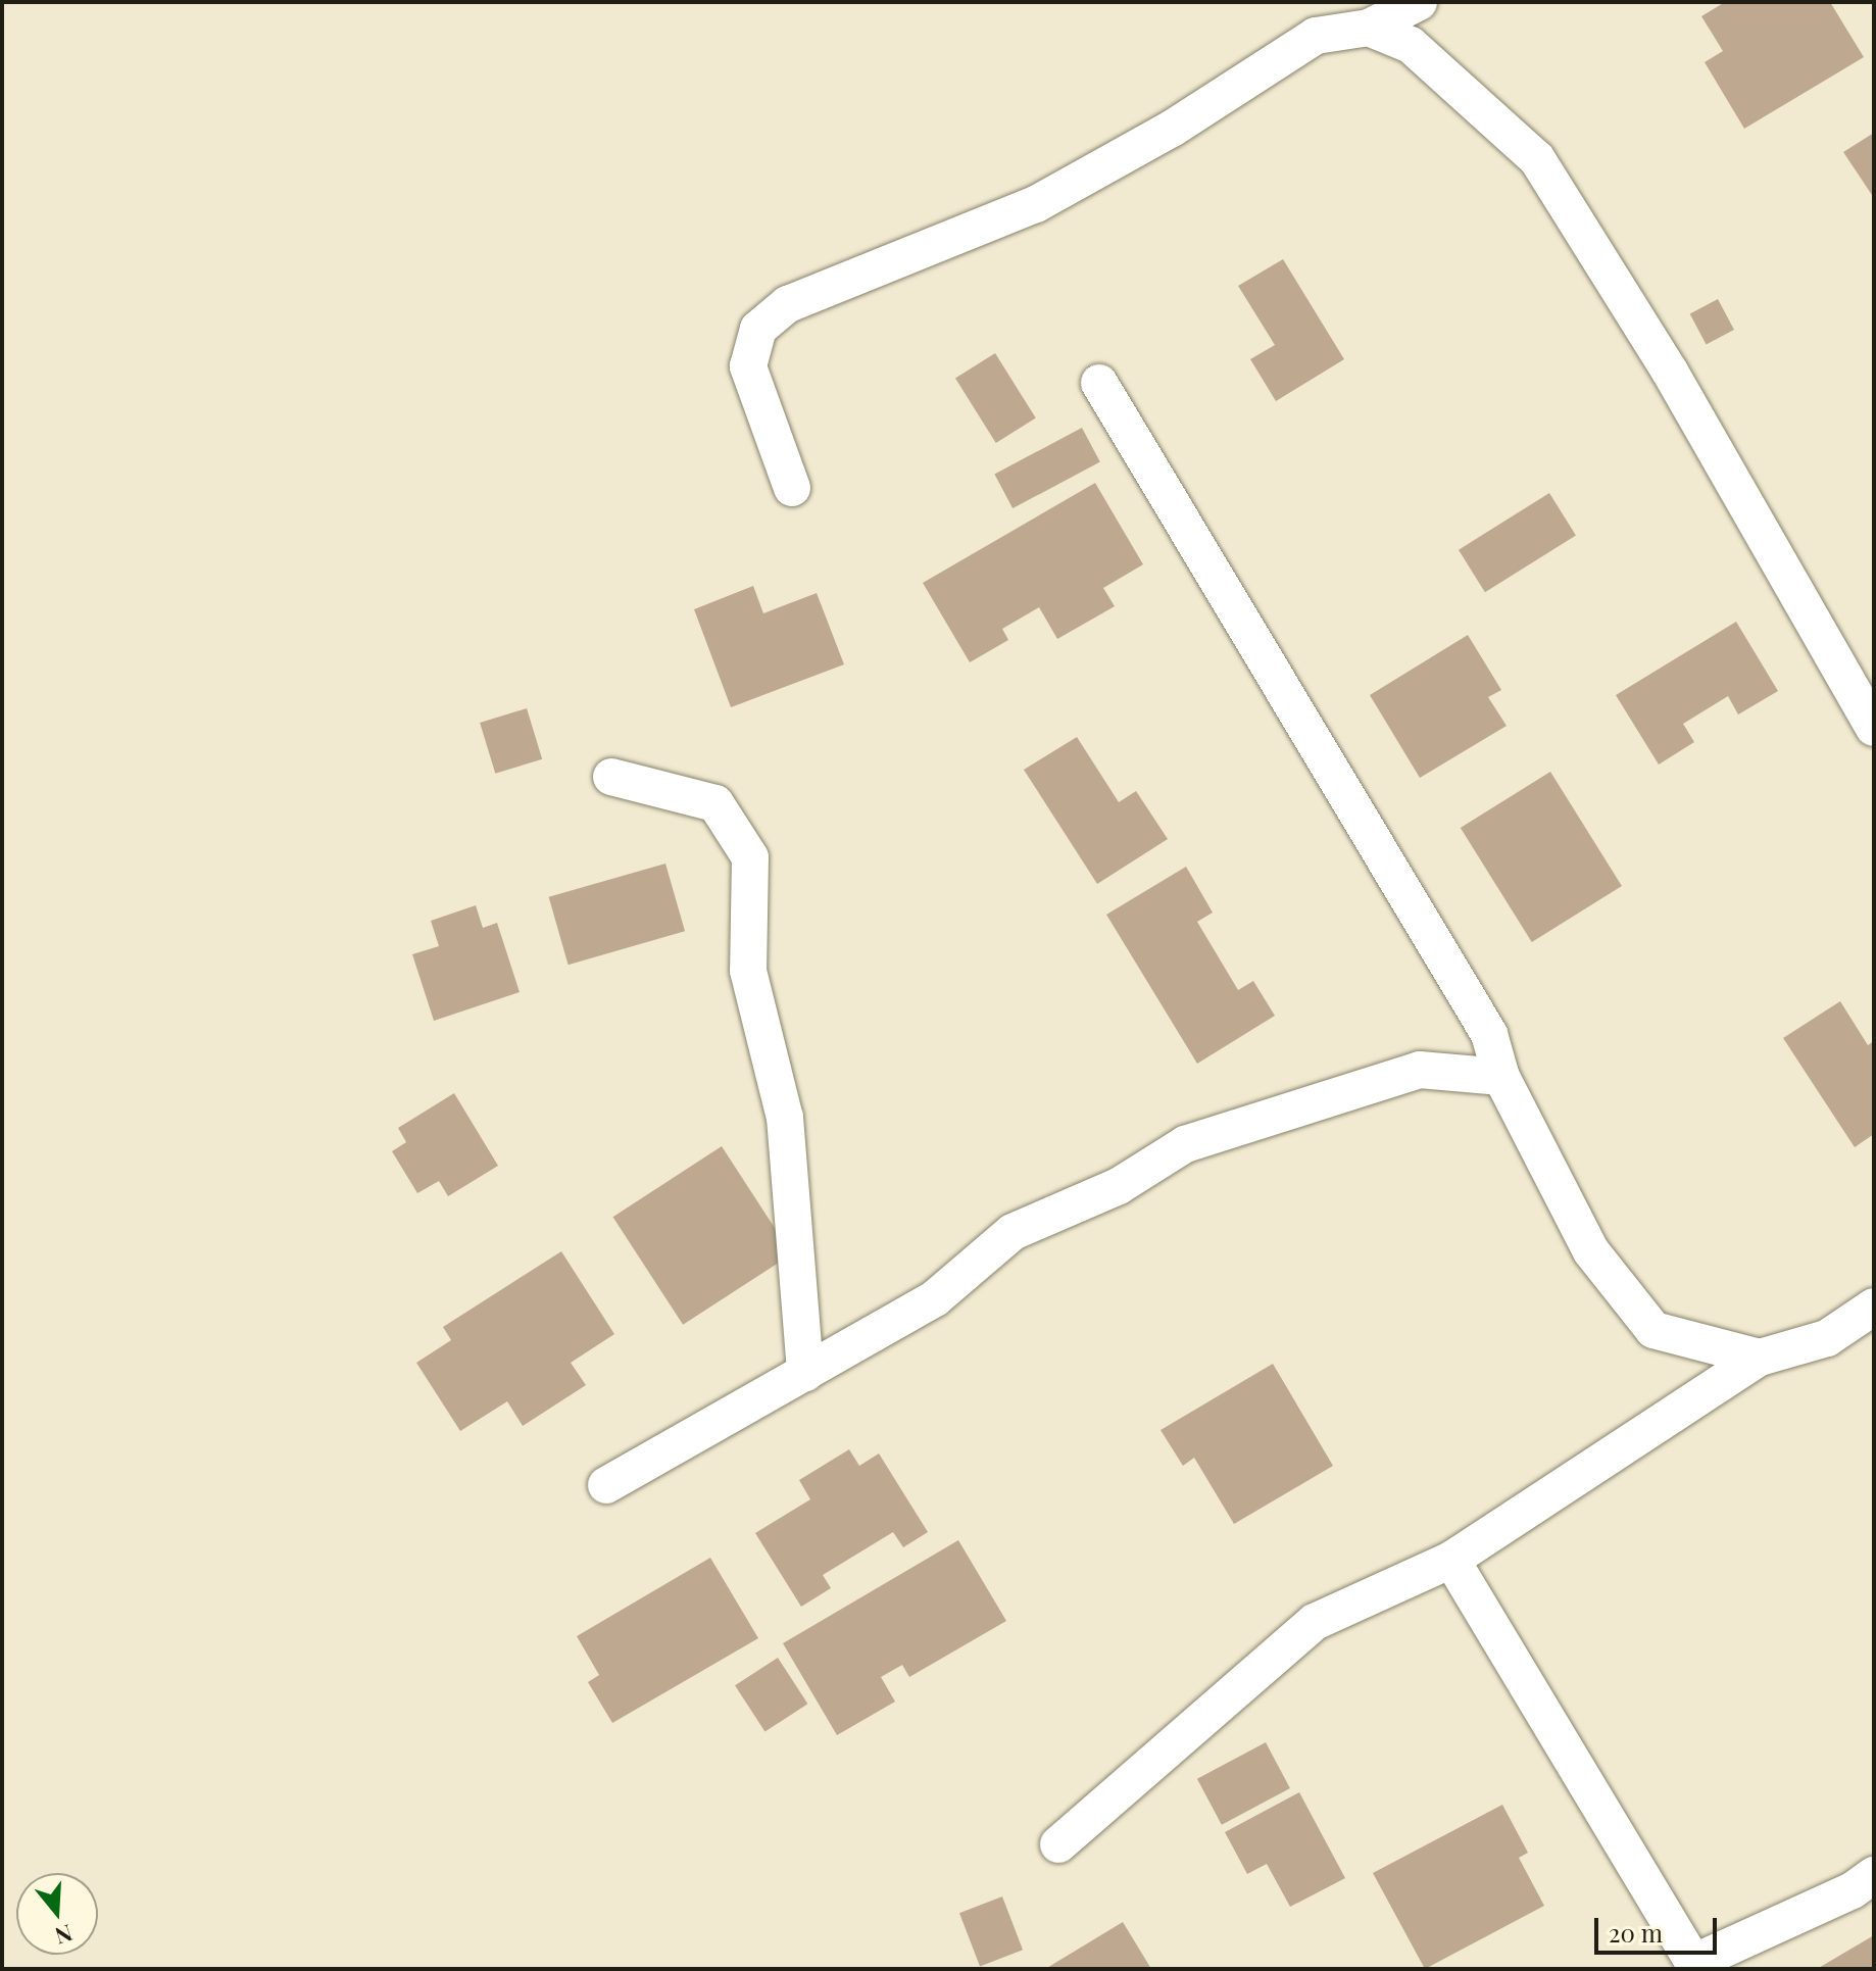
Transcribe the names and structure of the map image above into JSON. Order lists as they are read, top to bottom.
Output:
{
  "scale_bar": "20 m",
  "north": "bottom"
}
